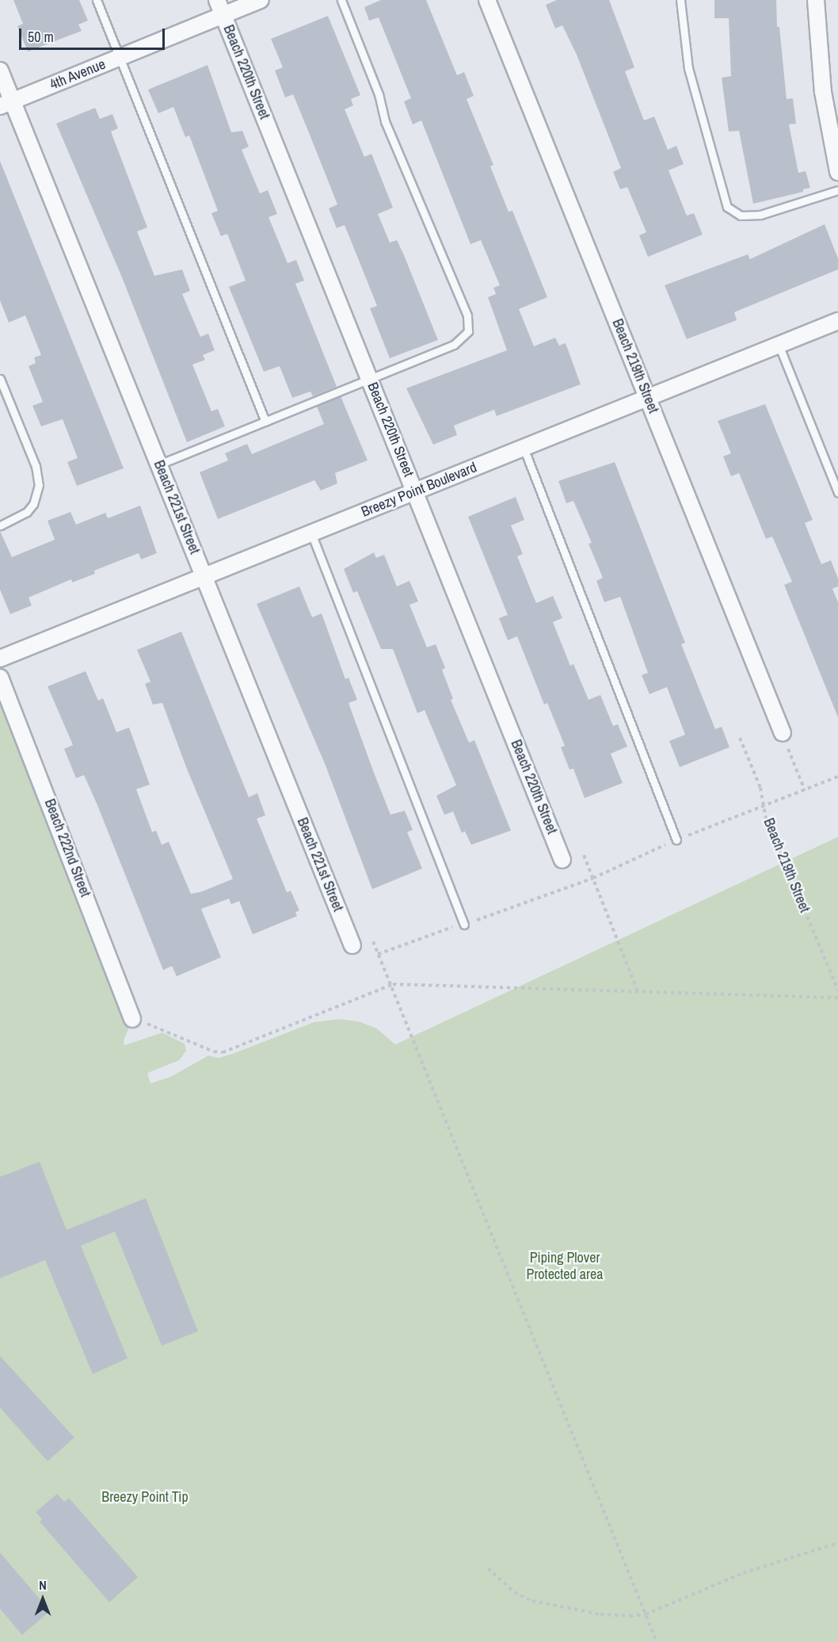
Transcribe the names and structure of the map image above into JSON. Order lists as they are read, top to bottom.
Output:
{
  "streets": {
    "street": [
      "Beach 220th Street",
      "4th Avenue",
      "Beach 219th Street",
      "Breezy Point Boulevard",
      "Beach 221st Street",
      "Beach 222nd Street"
    ]
  },
  "crossings": [
    ["Beach 220th Street", "4th Avenue"],
    ["Beach 220th Street", "Breezy Point Boulevard"],
    ["4th Avenue", "Beach 221st Street"],
    ["Beach 219th Street", "Breezy Point Boulevard"],
    ["Breezy Point Boulevard", "Beach 221st Street"]
  ],
  "parks": ["Piping Plover Protected area", "Breezy Point Tip"],
  "scale_bar": "50 m",
  "north": "top"
}
